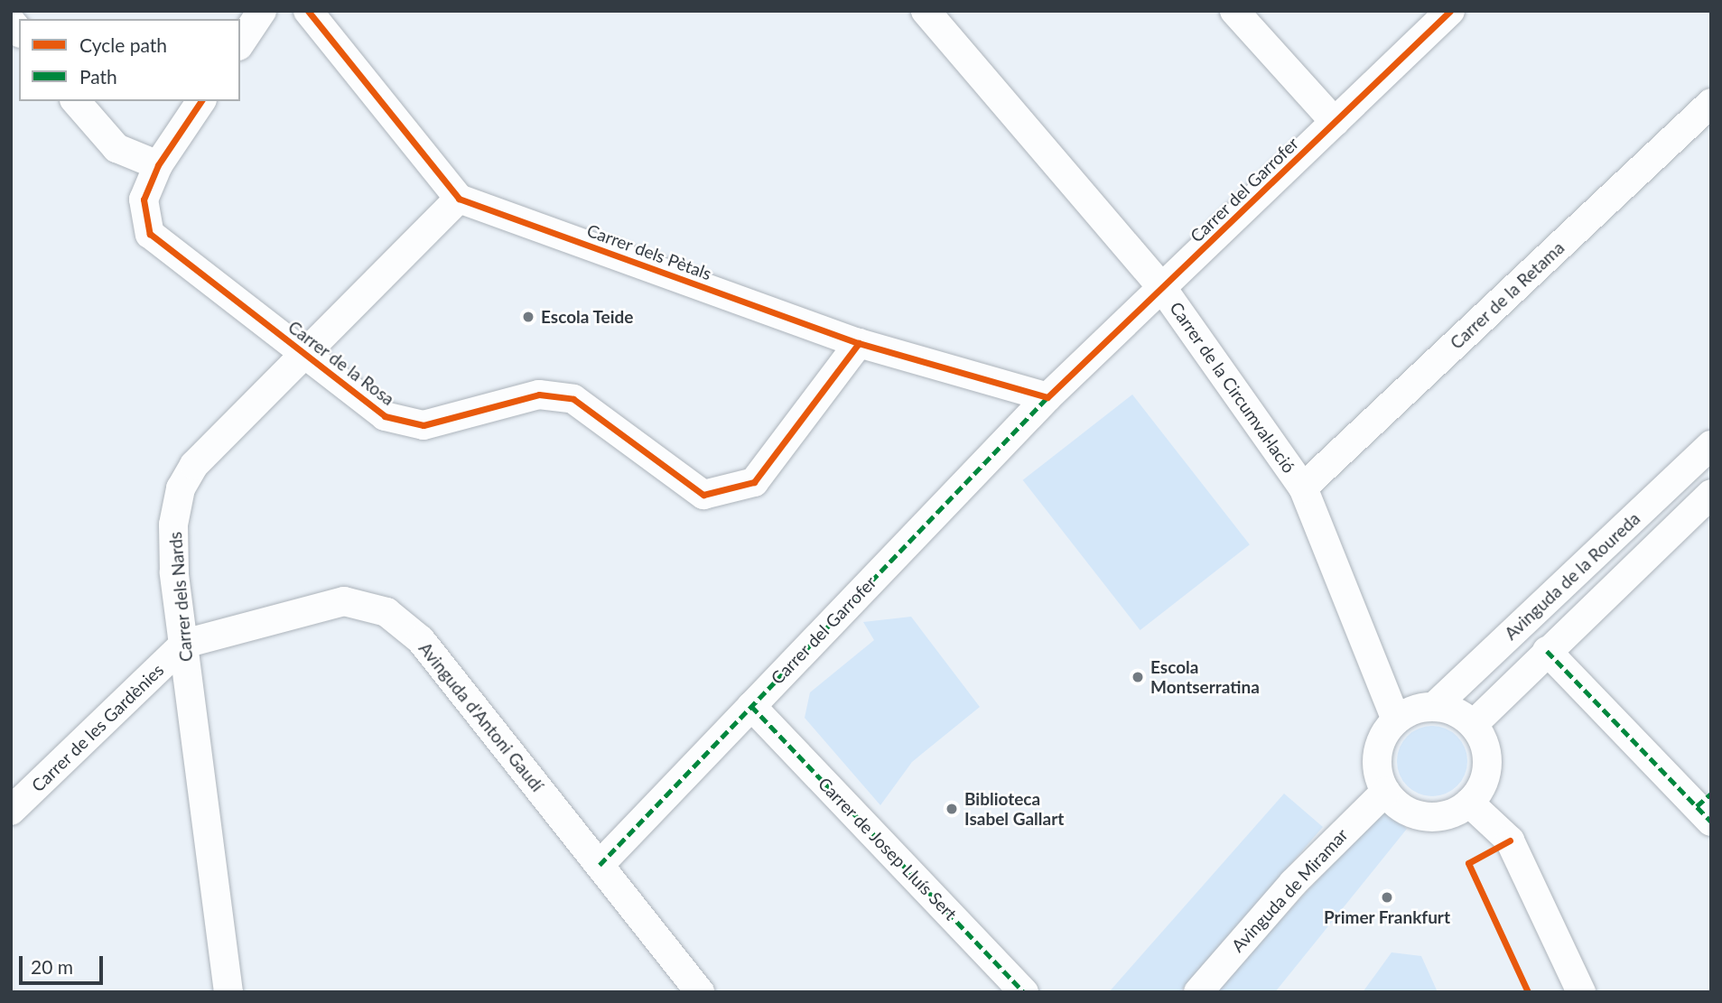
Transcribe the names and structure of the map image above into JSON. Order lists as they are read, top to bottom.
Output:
{
  "streets": {
    "street": [
      "Carrer del Garrofer",
      "Carrer dels Pètals",
      "Carrer de la Retama",
      "Carrer de la Rosa",
      "Carrer de la Circumval·lació",
      "Avinguda de la Roureda",
      "Carrer dels Nards",
      "Avinguda d'Antoni Gaudí",
      "Carrer de les Gardènies",
      "Carrer de Josep Lluís Sert",
      "Avinguda de Miramar"
    ]
  },
  "crossings": [
    ["Carrer del Garrofer", "Carrer dels Pètals"],
    ["Carrer del Garrofer", "Carrer de la Circumval·lació"],
    ["Carrer del Garrofer", "Avinguda d'Antoni Gaudí"],
    ["Carrer del Garrofer", "Carrer de Josep Lluís Sert"],
    ["Carrer dels Pètals", "Carrer de la Rosa"],
    ["Carrer dels Pètals", "Carrer dels Nards"],
    ["Carrer de la Retama", "Carrer de la Circumval·lació"],
    ["Carrer de la Rosa", "Carrer dels Nards"],
    ["Carrer de la Circumval·lació", "Avinguda de la Roureda"],
    ["Carrer de la Circumval·lació", "Avinguda de Miramar"],
    ["Avinguda de la Roureda", "Avinguda de Miramar"],
    ["Carrer dels Nards", "Avinguda d'Antoni Gaudí"],
    ["Carrer dels Nards", "Carrer de les Gardènies"],
    ["Avinguda d'Antoni Gaudí", "Carrer de les Gardènies"]
  ],
  "places": [
    "Escola Teide",
    "Escola Montserratina",
    "Biblioteca Isabel Gallart",
    "Primer Frankfurt"
  ],
  "legend": ["Cycle path", "Path"],
  "scale_bar": "20 m"
}
